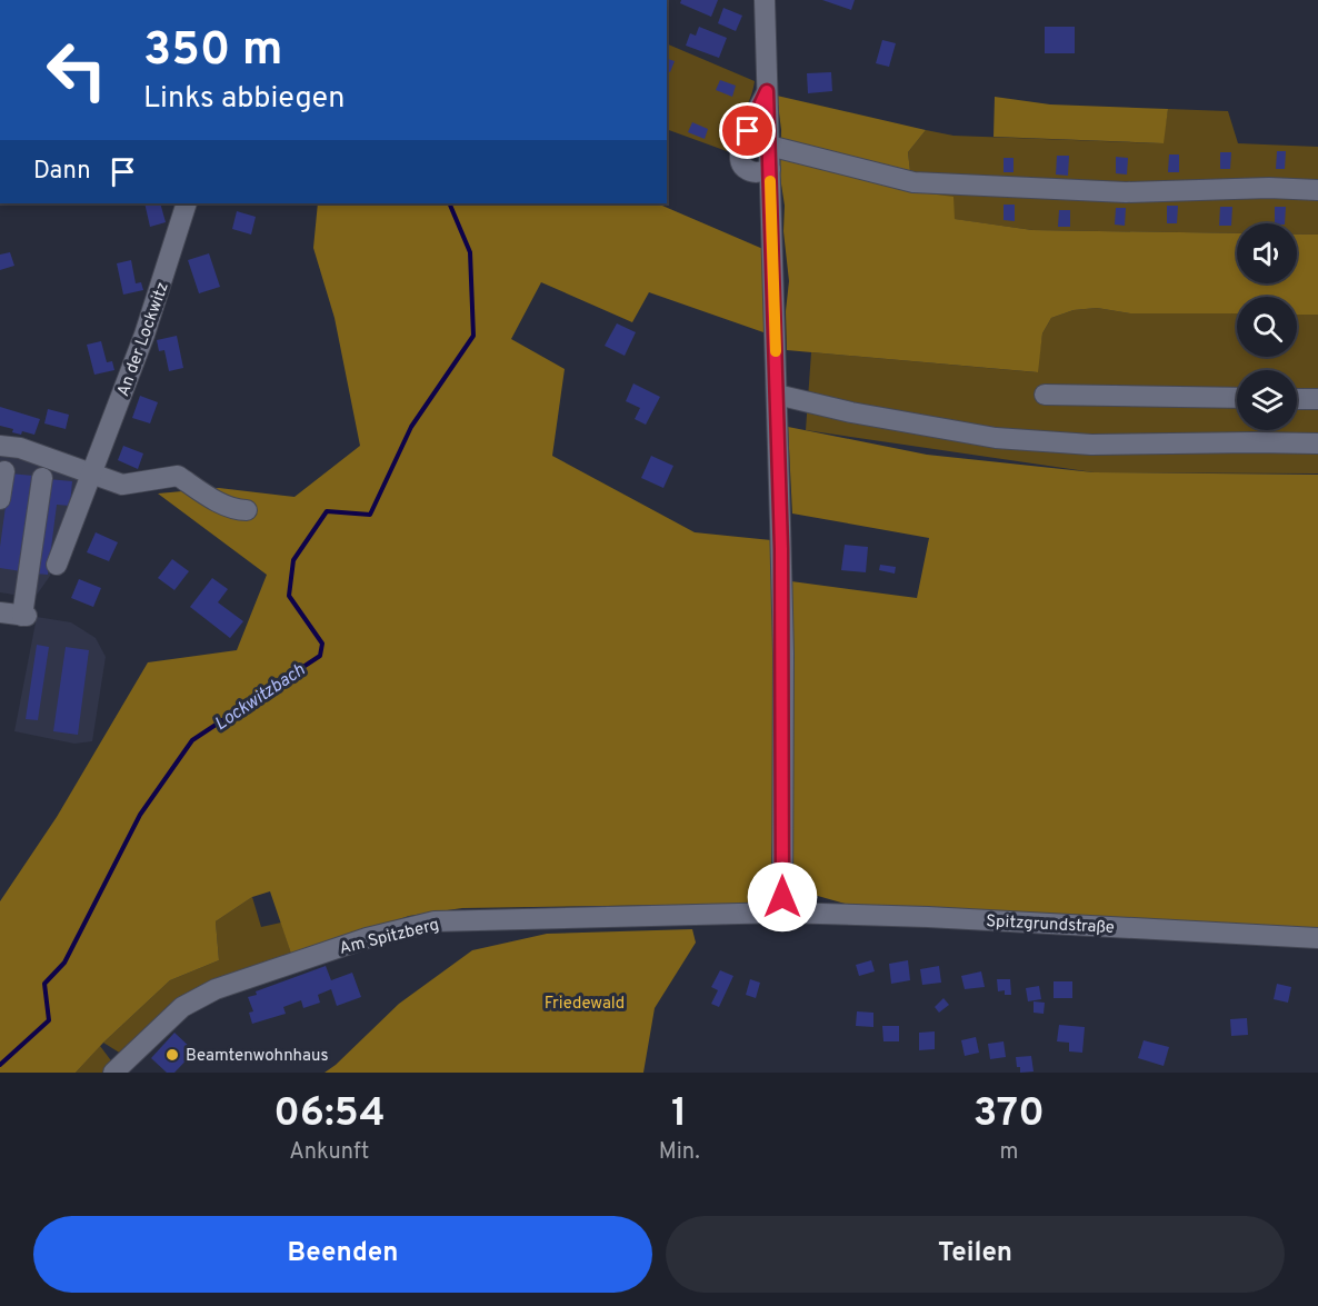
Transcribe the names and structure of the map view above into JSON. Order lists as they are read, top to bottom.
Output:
{
  "streets": {
    "street": ["An der Lockwitz", "Spitzgrundstraße", "Am Spitzberg"]
  },
  "crossings": [
    ["Spitzgrundstraße", "Am Spitzberg"]
  ],
  "water": ["Lockwitzbach"],
  "parks": ["Friedewald"],
  "places": ["Beamtenwohnhaus"],
  "page": {
    "turn": ["350 m", "Links abbiegen"],
    "then": "Dann",
    "eta": [
      "06:54",
      "Ankunft",
      "1",
      "Min.",
      "370",
      "m"
    ],
    "buttons": ["Beenden", "Teilen"]
  }
}
